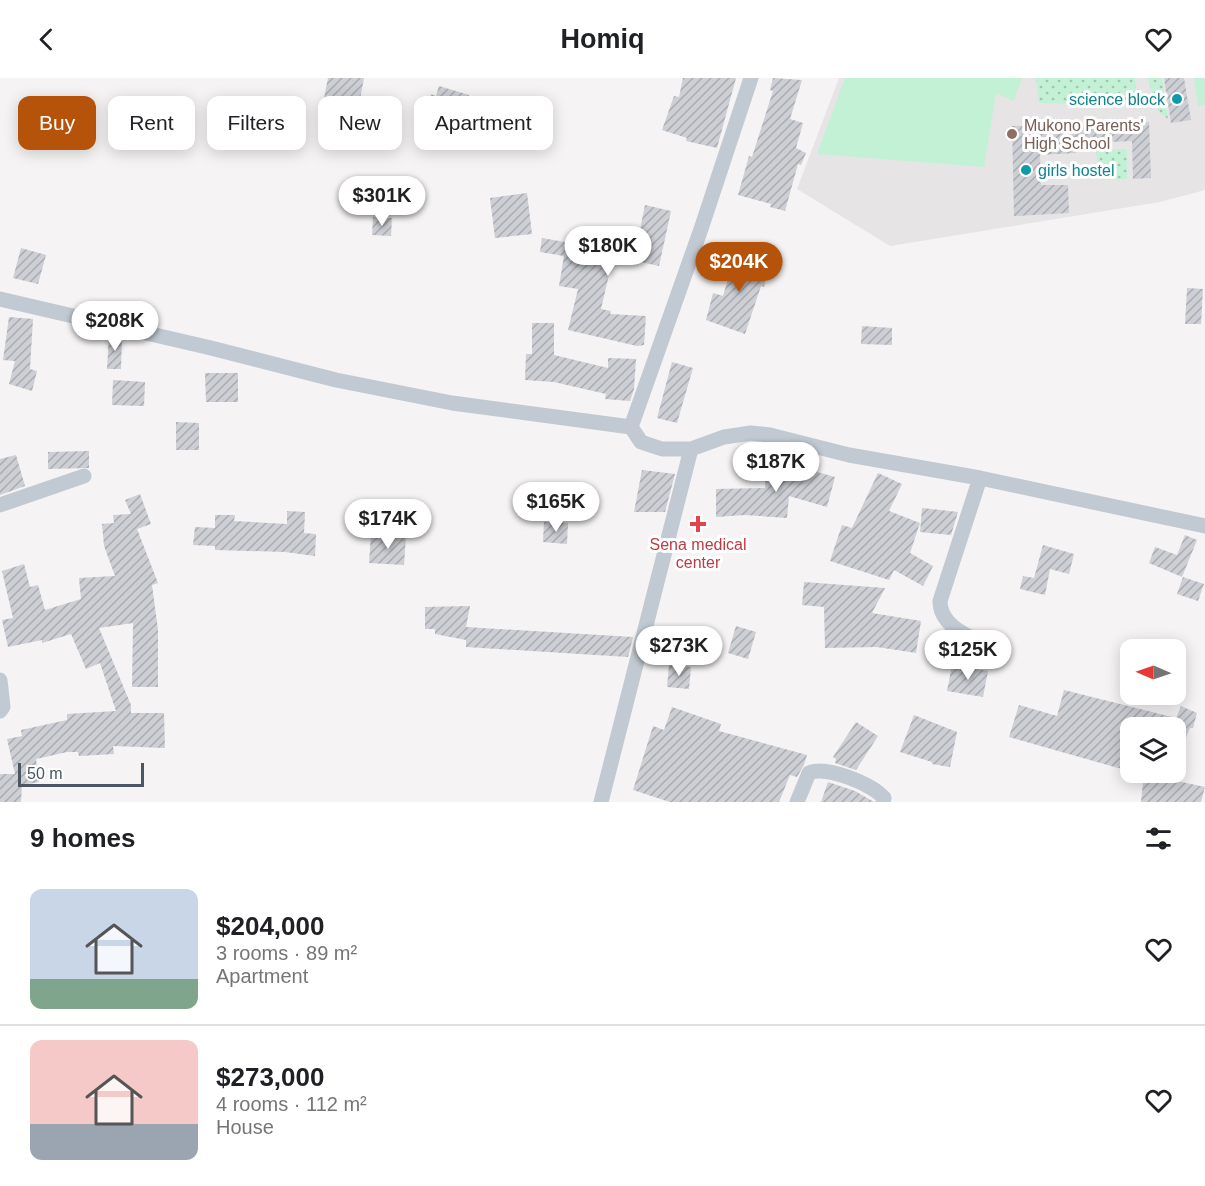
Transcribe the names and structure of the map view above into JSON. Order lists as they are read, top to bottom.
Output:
{
  "places": {
    "other": ["science block", "Mukono Parents' High School", "girls hostel"],
    "health": ["Sena medical center"]
  },
  "scale_bar": "50 m",
  "north": "left",
  "page": {
    "header": "Homiq",
    "chip": [
      "Buy",
      "Rent",
      "Filters",
      "New",
      "Apartment"
    ],
    "price": [
      "$301K",
      "$180K",
      "$204K",
      "$208K",
      "$187K",
      "$165K",
      "$174K",
      "$273K",
      "$125K"
    ],
    "scale": "50 m",
    "heading": "9 homes",
    "list": [
      {
        "name": "$204,000",
        "note": "3 rooms · 89 m² · Apartment"
      },
      {
        "name": "$273,000",
        "note": "4 rooms · 112 m² · House"
      }
    ]
  }
}
